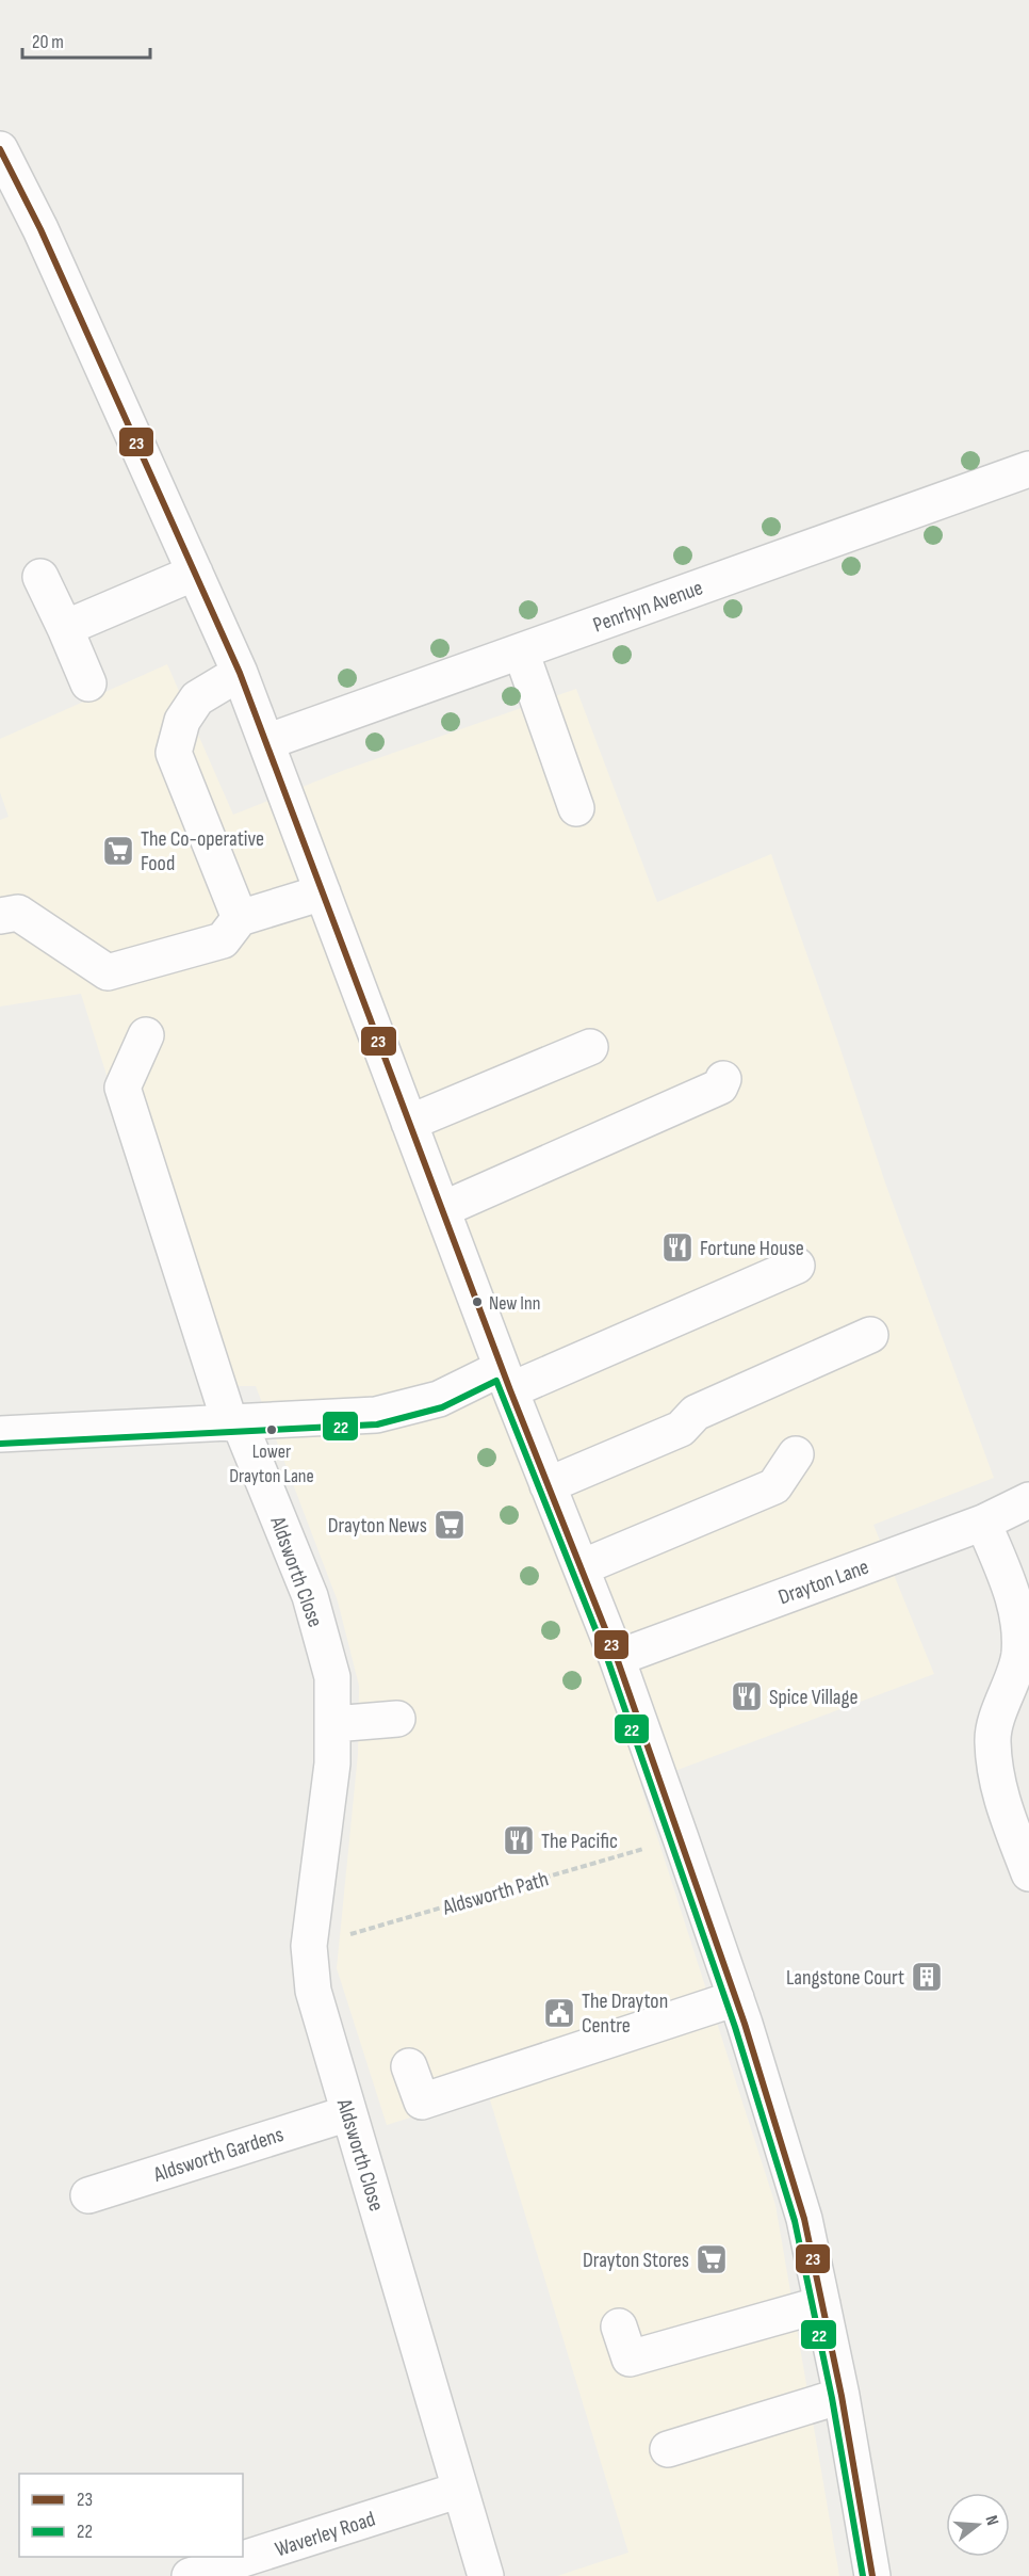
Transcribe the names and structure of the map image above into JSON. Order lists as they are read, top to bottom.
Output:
{
  "streets": {
    "street": [
      "Penrhyn Avenue",
      "Aldsworth Close",
      "Drayton Lane",
      "Aldsworth Gardens",
      "Waverley Road"
    ],
    "path": ["Aldsworth Path"]
  },
  "crossings": [
    ["Aldsworth Close", "Aldsworth Path"],
    ["Aldsworth Close", "Aldsworth Gardens"],
    ["Aldsworth Close", "Waverley Road"]
  ],
  "places": {
    "supermarket": ["The Co-operative Food", "Drayton News", "Drayton Stores"],
    "restaurant": ["Fortune House", "Spice Village", "The Pacific"],
    "other": ["New Inn", "Lower Drayton Lane"],
    "building": ["Langstone Court"],
    "public building": ["The Drayton Centre"]
  },
  "lines": ["transit line 23", "transit line 22"],
  "legend": ["23", "22"],
  "scale_bar": "20 m",
  "north": "right"
}
